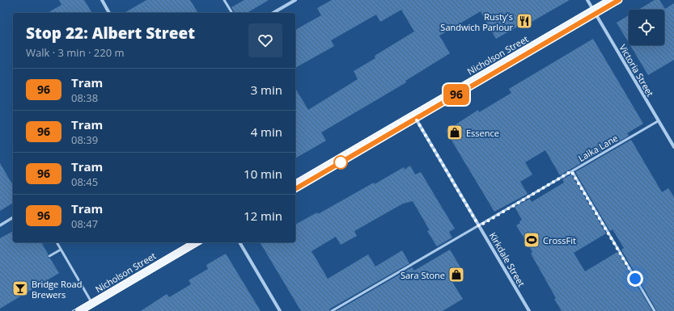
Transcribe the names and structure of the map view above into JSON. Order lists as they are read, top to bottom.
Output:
{
  "streets": {
    "main road": ["Nicholson Street"],
    "street": ["Victoria Street", "Kirkdale Street"],
    "lane": ["Laika Lane"]
  },
  "crossings": [
    ["Nicholson Street", "Victoria Street"],
    ["Nicholson Street", "Kirkdale Street"],
    ["Victoria Street", "Laika Lane"],
    ["Laika Lane", "Kirkdale Street"]
  ],
  "places": {
    "restaurant": ["Rusty's Sandwich Parlour"],
    "shop": ["Essence", "Sara Stone"],
    "sports": ["CrossFit"],
    "bar": ["Bridge Road Brewers"]
  },
  "lines": ["tram line 96"],
  "page": {
    "on_map": "96",
    "heading": ["Stop 22: Albert Street", "Walk · 3 min · 220 m"],
    "list": [
      {
        "mark": "96",
        "name": "Tram",
        "note": "08:38",
        "value": "3 min"
      },
      {
        "mark": "96",
        "name": "Tram",
        "note": "08:39",
        "value": "4 min"
      },
      {
        "mark": "96",
        "name": "Tram",
        "note": "08:45",
        "value": "10 min"
      },
      {
        "mark": "96",
        "name": "Tram",
        "note": "08:47",
        "value": "12 min"
      }
    ]
  }
}
